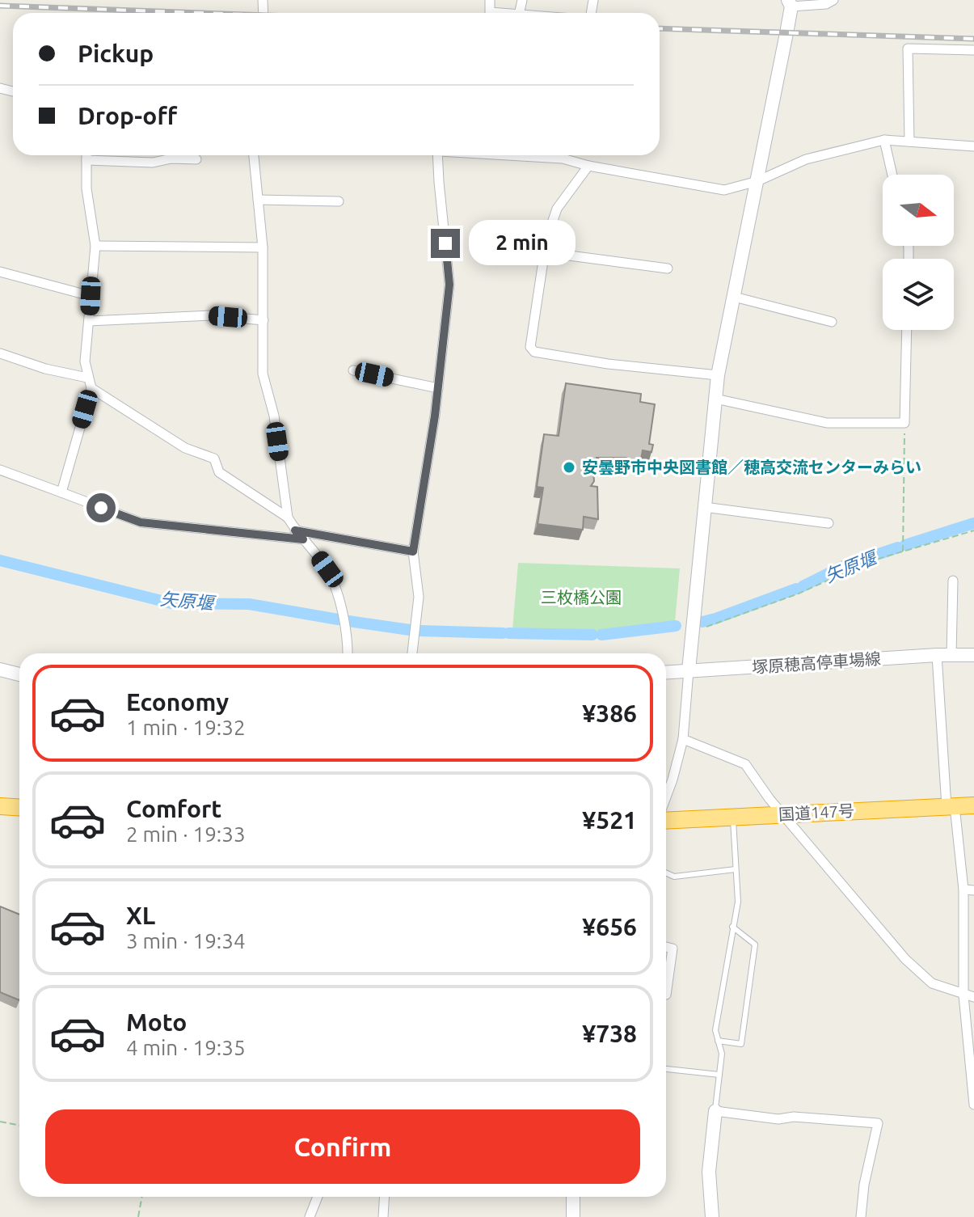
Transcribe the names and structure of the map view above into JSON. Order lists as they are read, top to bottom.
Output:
{
  "streets": {
    "highway": ["国道147号"],
    "street": ["塚原穂高停車場線"]
  },
  "water": ["矢原堰"],
  "parks": ["三枚橋公園"],
  "places": ["安曇野市中央図書館／穂高交流センターみらい"],
  "north": "right",
  "page": {
    "banner": ["Pickup", "Drop-off"],
    "bubble": "2 min",
    "list": [
      {
        "name": "Economy",
        "note": "1 min · 19:32",
        "value": "¥386"
      },
      {
        "name": "Comfort",
        "note": "2 min · 19:33",
        "value": "¥521"
      },
      {
        "name": "XL",
        "note": "3 min · 19:34",
        "value": "¥656"
      },
      {
        "name": "Moto",
        "note": "4 min · 19:35",
        "value": "¥738"
      }
    ],
    "buttons": "Confirm"
  }
}
